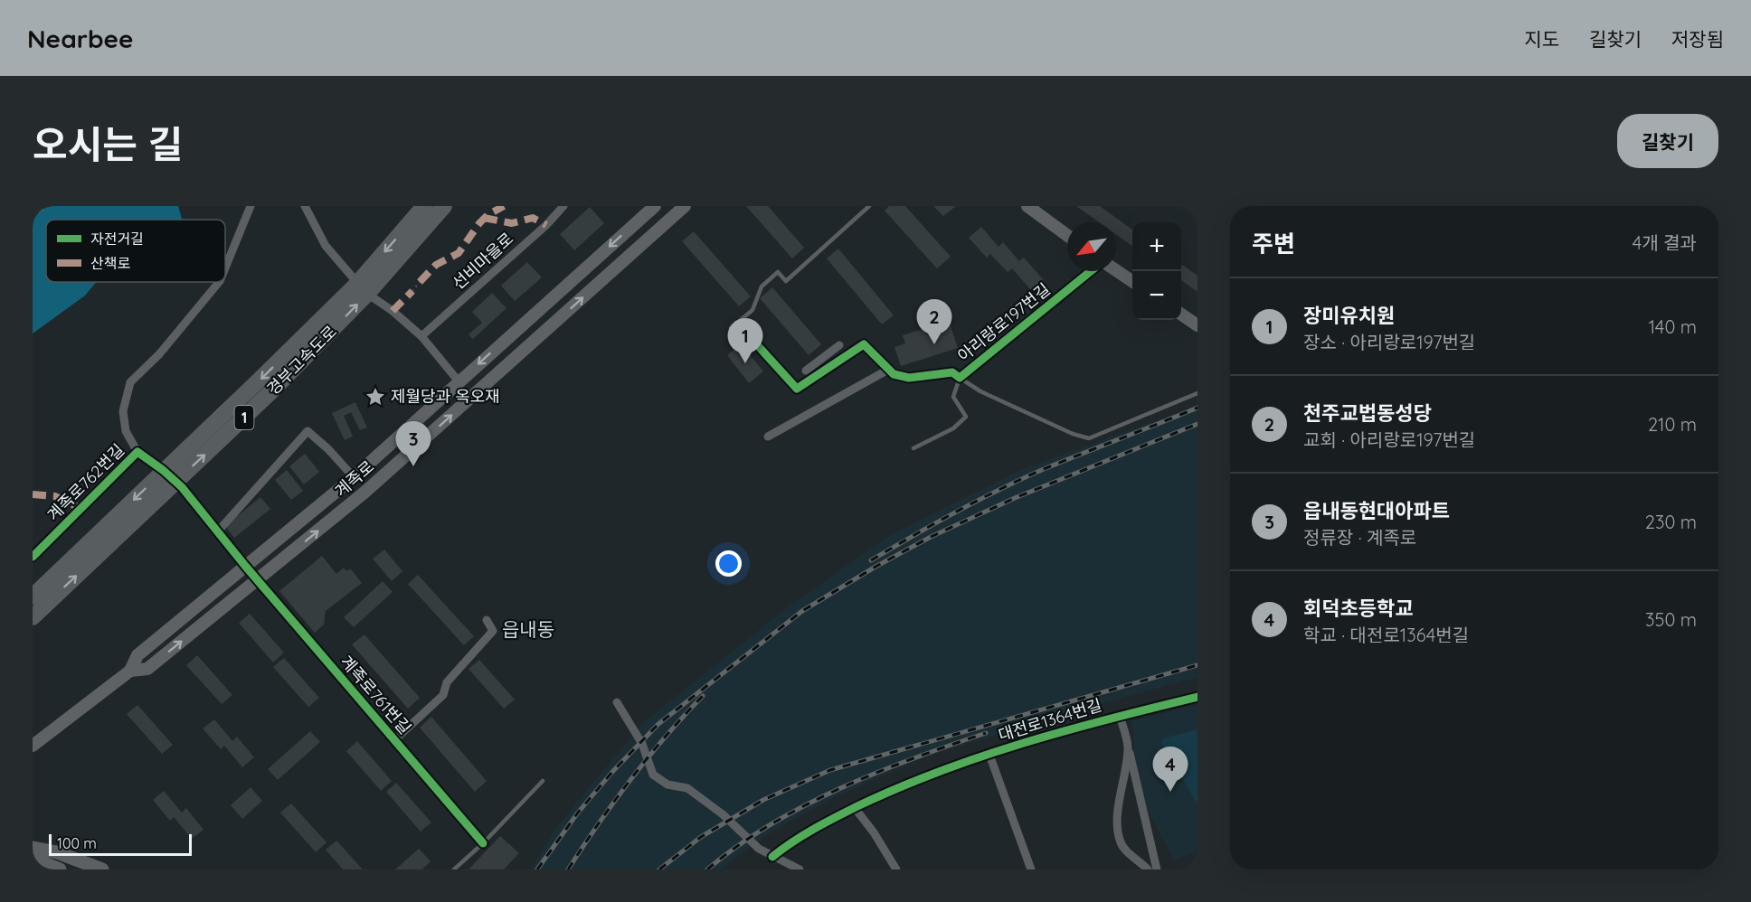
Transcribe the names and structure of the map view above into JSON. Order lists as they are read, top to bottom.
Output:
{
  "streets": {
    "highway": ["경부고속도로", "1"],
    "main road": ["계족로"],
    "street": [
      "선비마을로",
      "아리랑로197번길",
      "계족로762번길",
      "계족로761번길",
      "대전로1364번길"
    ]
  },
  "crossings": [
    ["계족로", "계족로761번길"]
  ],
  "districts": ["읍내동"],
  "places": {
    "place": ["제월당과 옥오재"]
  },
  "legend": ["자전거길", "산책로"],
  "scale_bar": "100 m",
  "north": "bottom left",
  "page": {
    "header": "Nearbee",
    "nav": ["지도", "길찾기", "저장됨"],
    "title": "오시는 길",
    "buttons": "길찾기",
    "heading": ["주변", "4개 결과"],
    "map_buttons": ["+", "−"],
    "list": [
      {
        "mark": "1",
        "name": "장미유치원",
        "note": "장소 · 아리랑로197번길",
        "value": "140 m"
      },
      {
        "mark": "2",
        "name": "천주교법동성당",
        "note": "교회 · 아리랑로197번길",
        "value": "210 m"
      },
      {
        "mark": "3",
        "name": "읍내동현대아파트",
        "note": "정류장 · 계족로",
        "value": "230 m"
      },
      {
        "mark": "4",
        "name": "회덕초등학교",
        "note": "학교 · 대전로1364번길",
        "value": "350 m"
      }
    ],
    "pins": [
      "2",
      "1",
      "3",
      "4"
    ],
    "scale": "100 m"
  }
}
